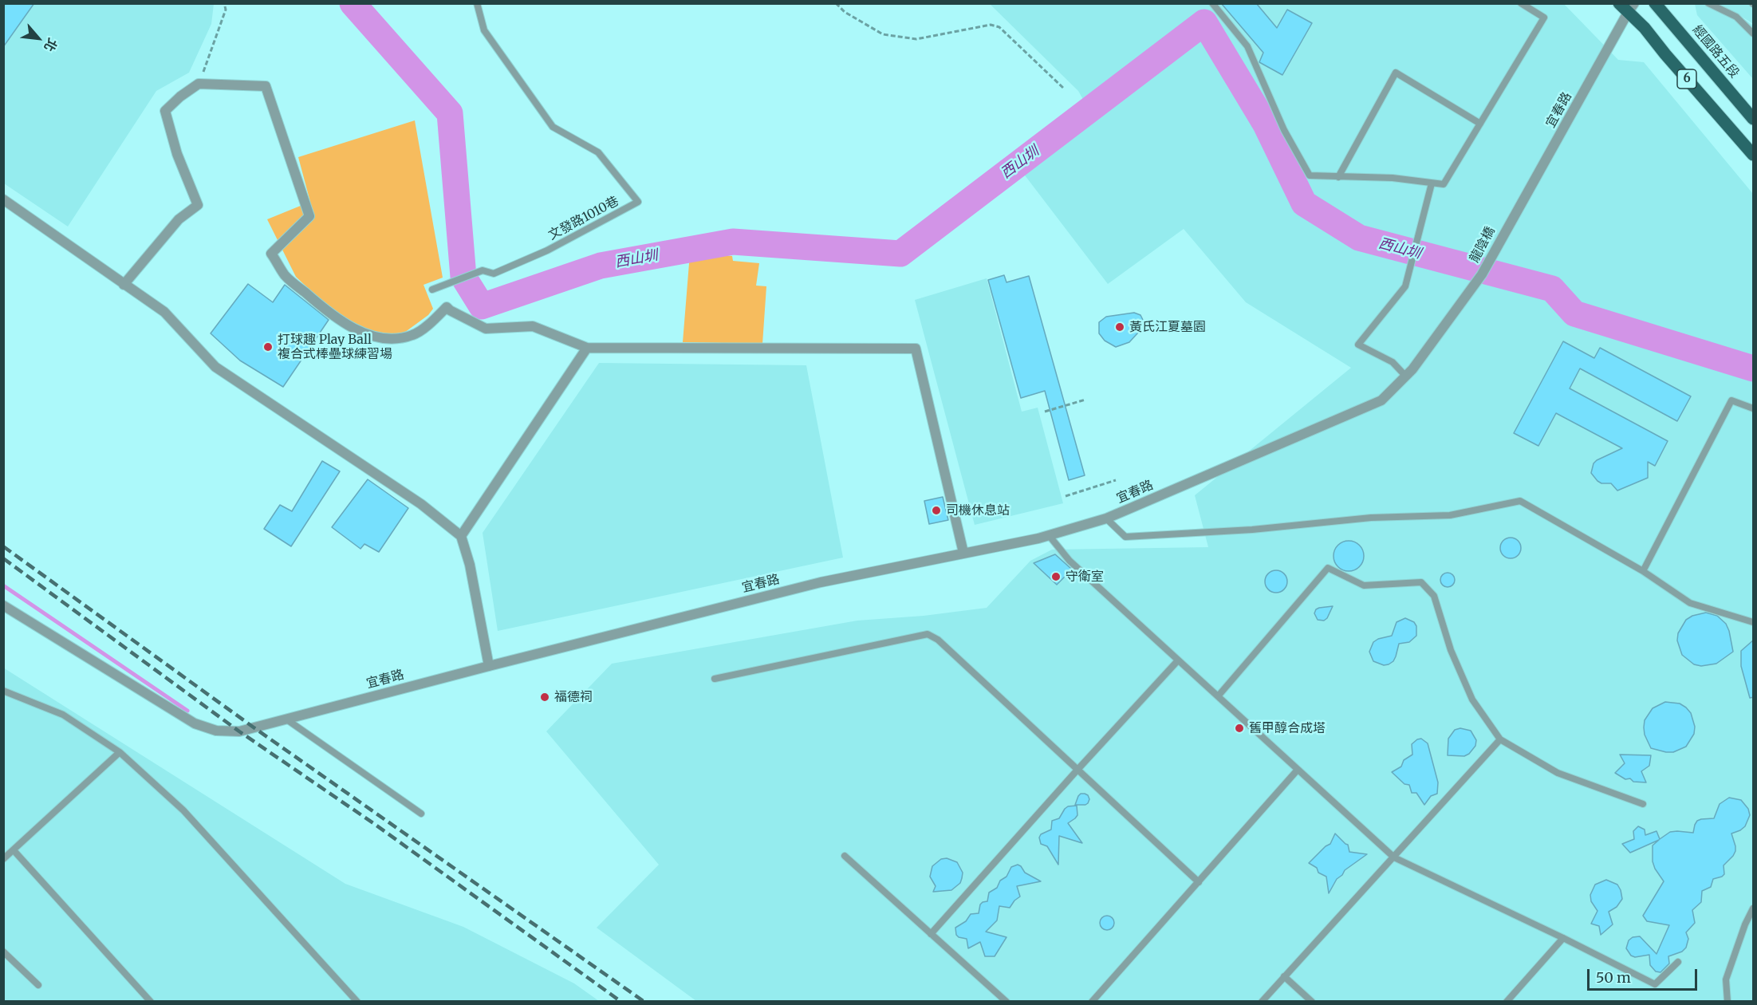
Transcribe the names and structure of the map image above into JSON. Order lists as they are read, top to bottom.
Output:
{
  "streets": {
    "main road": ["經國路五段", "6"],
    "street": ["宜春路", "龍陰橋"],
    "lane": ["文發路1010巷"]
  },
  "crossings": [
    ["6", "宜春路"],
    ["宜春路", "龍陰橋"]
  ],
  "water": ["西山圳"],
  "places": [
    "黃氏江夏墓園",
    "打球趣 Play Ball 複合式棒壘球練習場",
    "司機休息站",
    "守衛室",
    "福德祠",
    "舊甲醇合成塔"
  ],
  "scale_bar": "50 m",
  "north": "bottom right"
}
